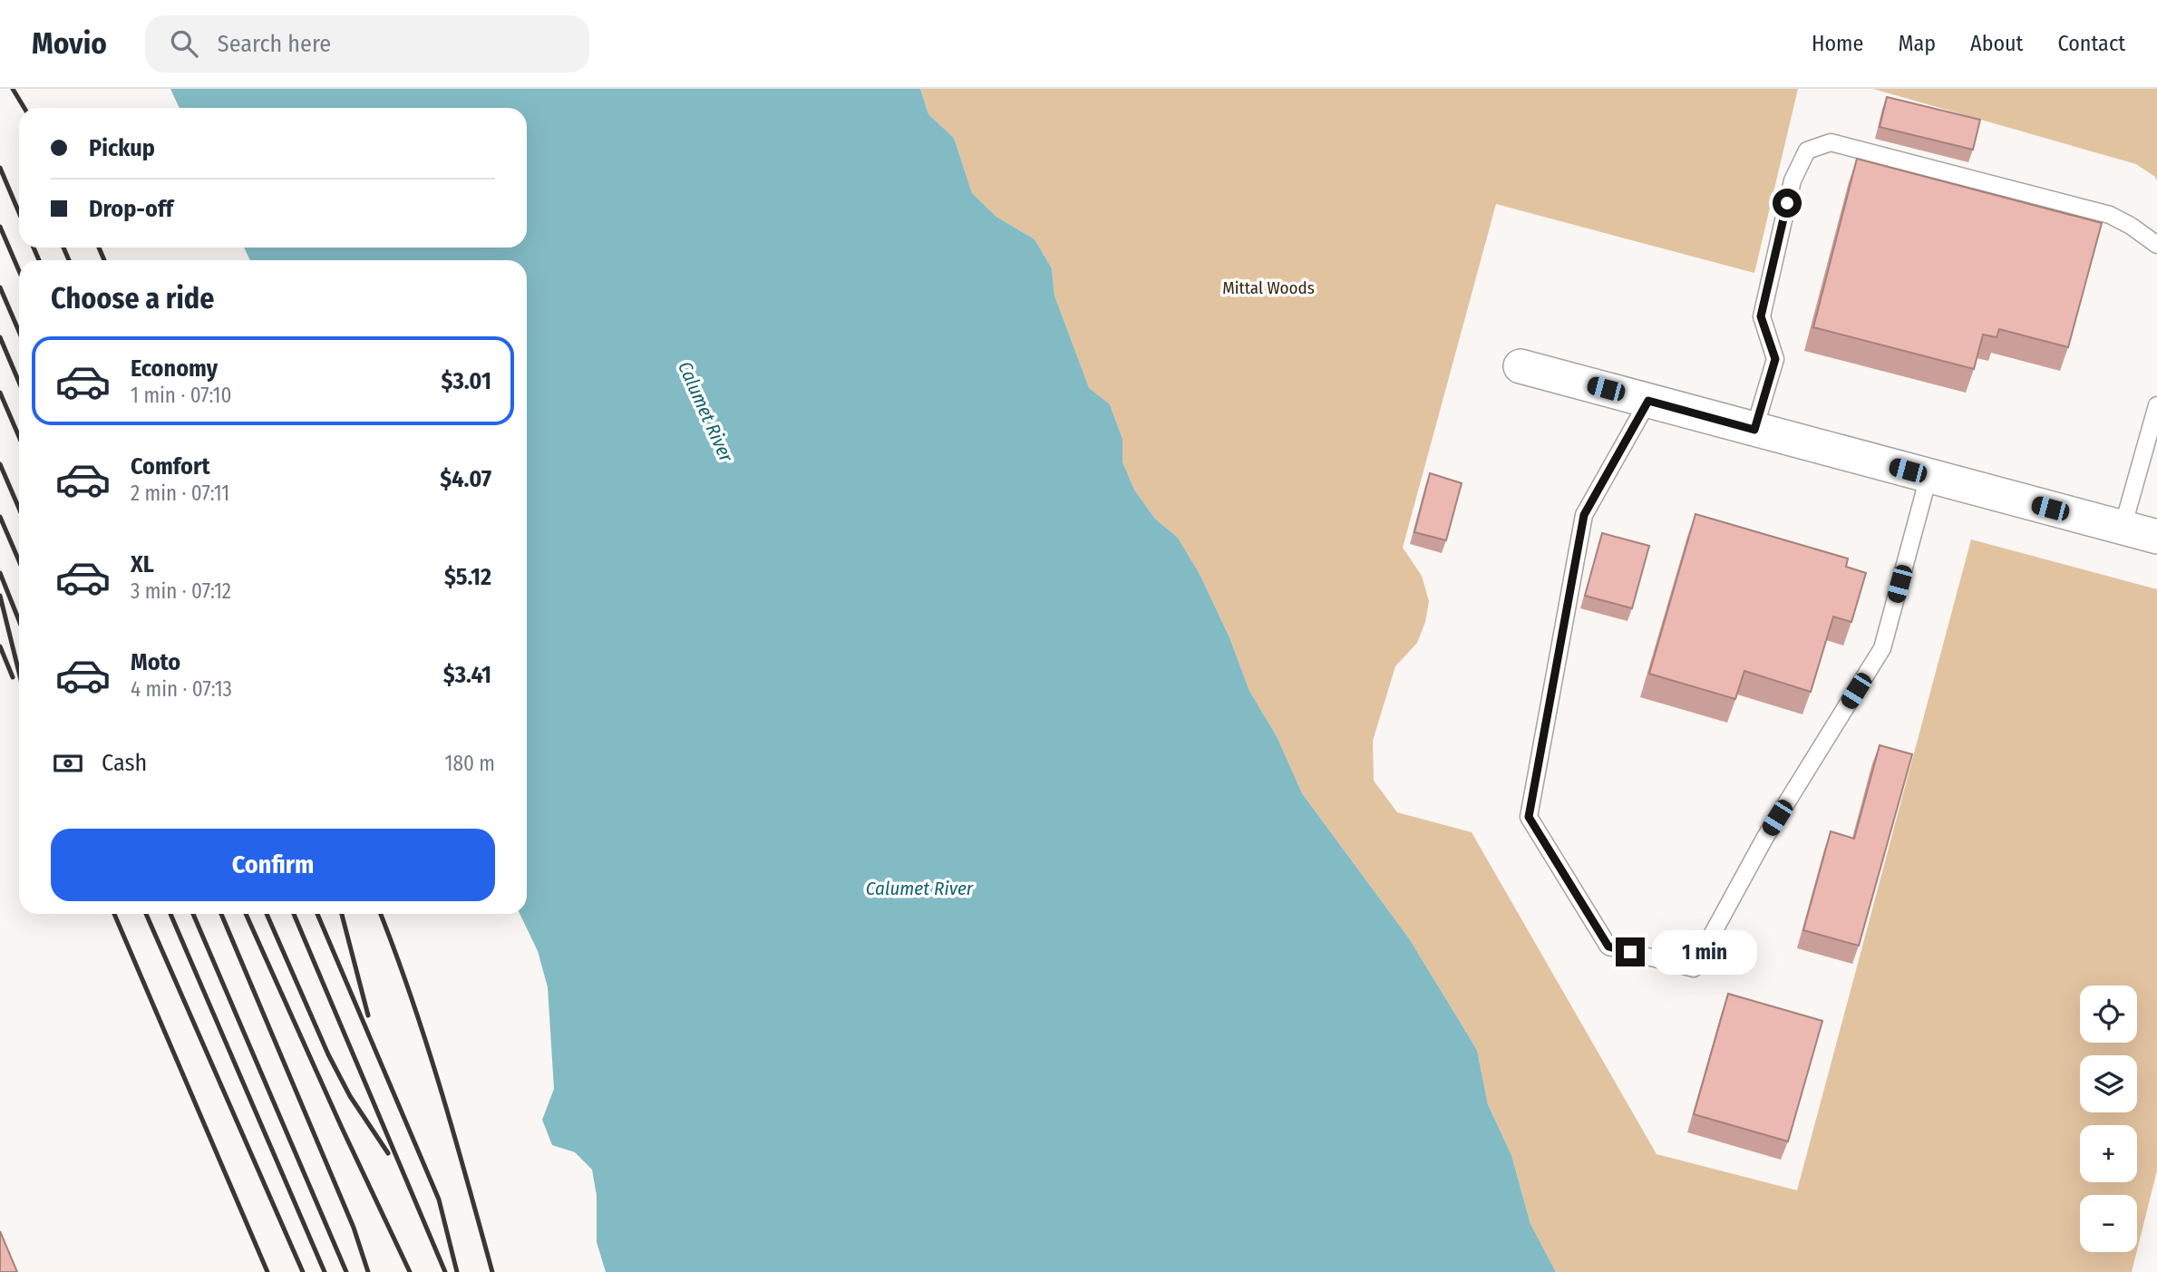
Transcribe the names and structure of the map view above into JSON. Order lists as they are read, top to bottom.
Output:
{
  "water": ["Calumet River"],
  "parks": ["Mittal Woods"],
  "page": {
    "header": "Movio",
    "search": "Search here",
    "nav": [
      "Home",
      "Map",
      "About",
      "Contact"
    ],
    "banner": ["Pickup", "Drop-off"],
    "heading": "Choose a ride",
    "list": [
      {
        "name": "Economy",
        "note": "1 min · 07:10",
        "value": "$3.01"
      },
      {
        "name": "Comfort",
        "note": "2 min · 07:11",
        "value": "$4.07"
      },
      {
        "name": "XL",
        "note": "3 min · 07:12",
        "value": "$5.12"
      },
      {
        "name": "Moto",
        "note": "4 min · 07:13",
        "value": "$3.41"
      }
    ],
    "pay": ["Cash", "180 m"],
    "buttons": "Confirm",
    "bubble": "1 min",
    "map_buttons": ["+", "−"]
  }
}
